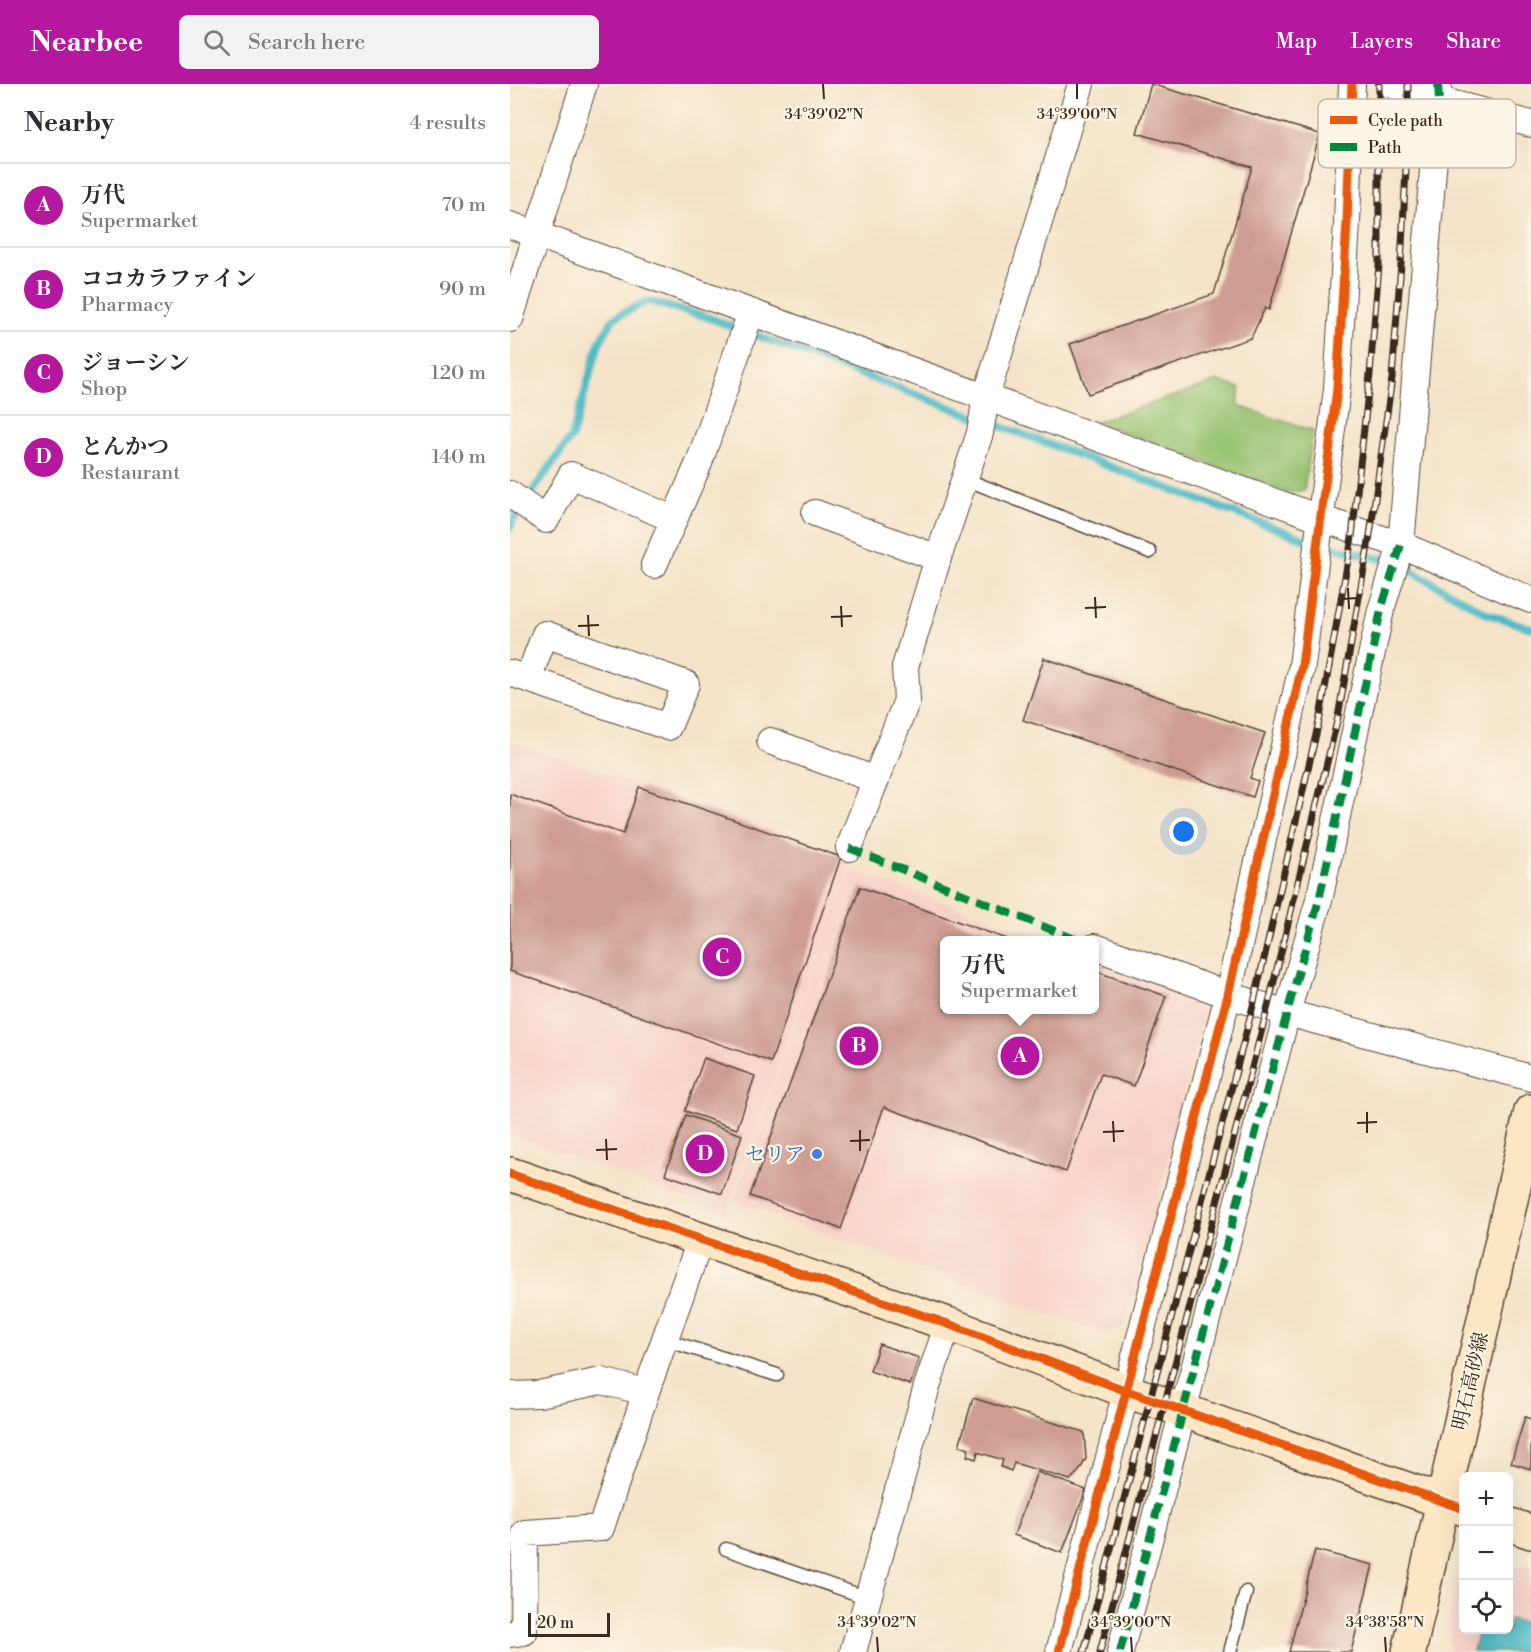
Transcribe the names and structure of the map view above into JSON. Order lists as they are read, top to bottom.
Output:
{
  "streets": {
    "street": ["明石高砂線"]
  },
  "places": ["セリア"],
  "legend": ["Cycle path", "Path"],
  "scale_bar": "20 m",
  "page": {
    "header": "Nearbee",
    "search": "Search here",
    "nav": ["Map", "Layers", "Share"],
    "heading": ["Nearby", "4 results"],
    "list": [
      {
        "mark": "A",
        "name": "万代",
        "note": "Supermarket",
        "value": "70 m"
      },
      {
        "mark": "B",
        "name": "ココカラファイン",
        "note": "Pharmacy",
        "value": "90 m"
      },
      {
        "mark": "C",
        "name": "ジョーシン",
        "note": "Shop",
        "value": "120 m"
      },
      {
        "mark": "D",
        "name": "とんかつ",
        "note": "Restaurant",
        "value": "140 m"
      }
    ],
    "pins": [
      "C",
      "B",
      "A",
      "D"
    ],
    "popup": ["万代", "Supermarket"],
    "map_buttons": ["+", "−"],
    "scale": "20 m"
  },
  "coordinates": ["34°39'02\"N", "34°39'00\"N", "34°38'58\"N"]
}
